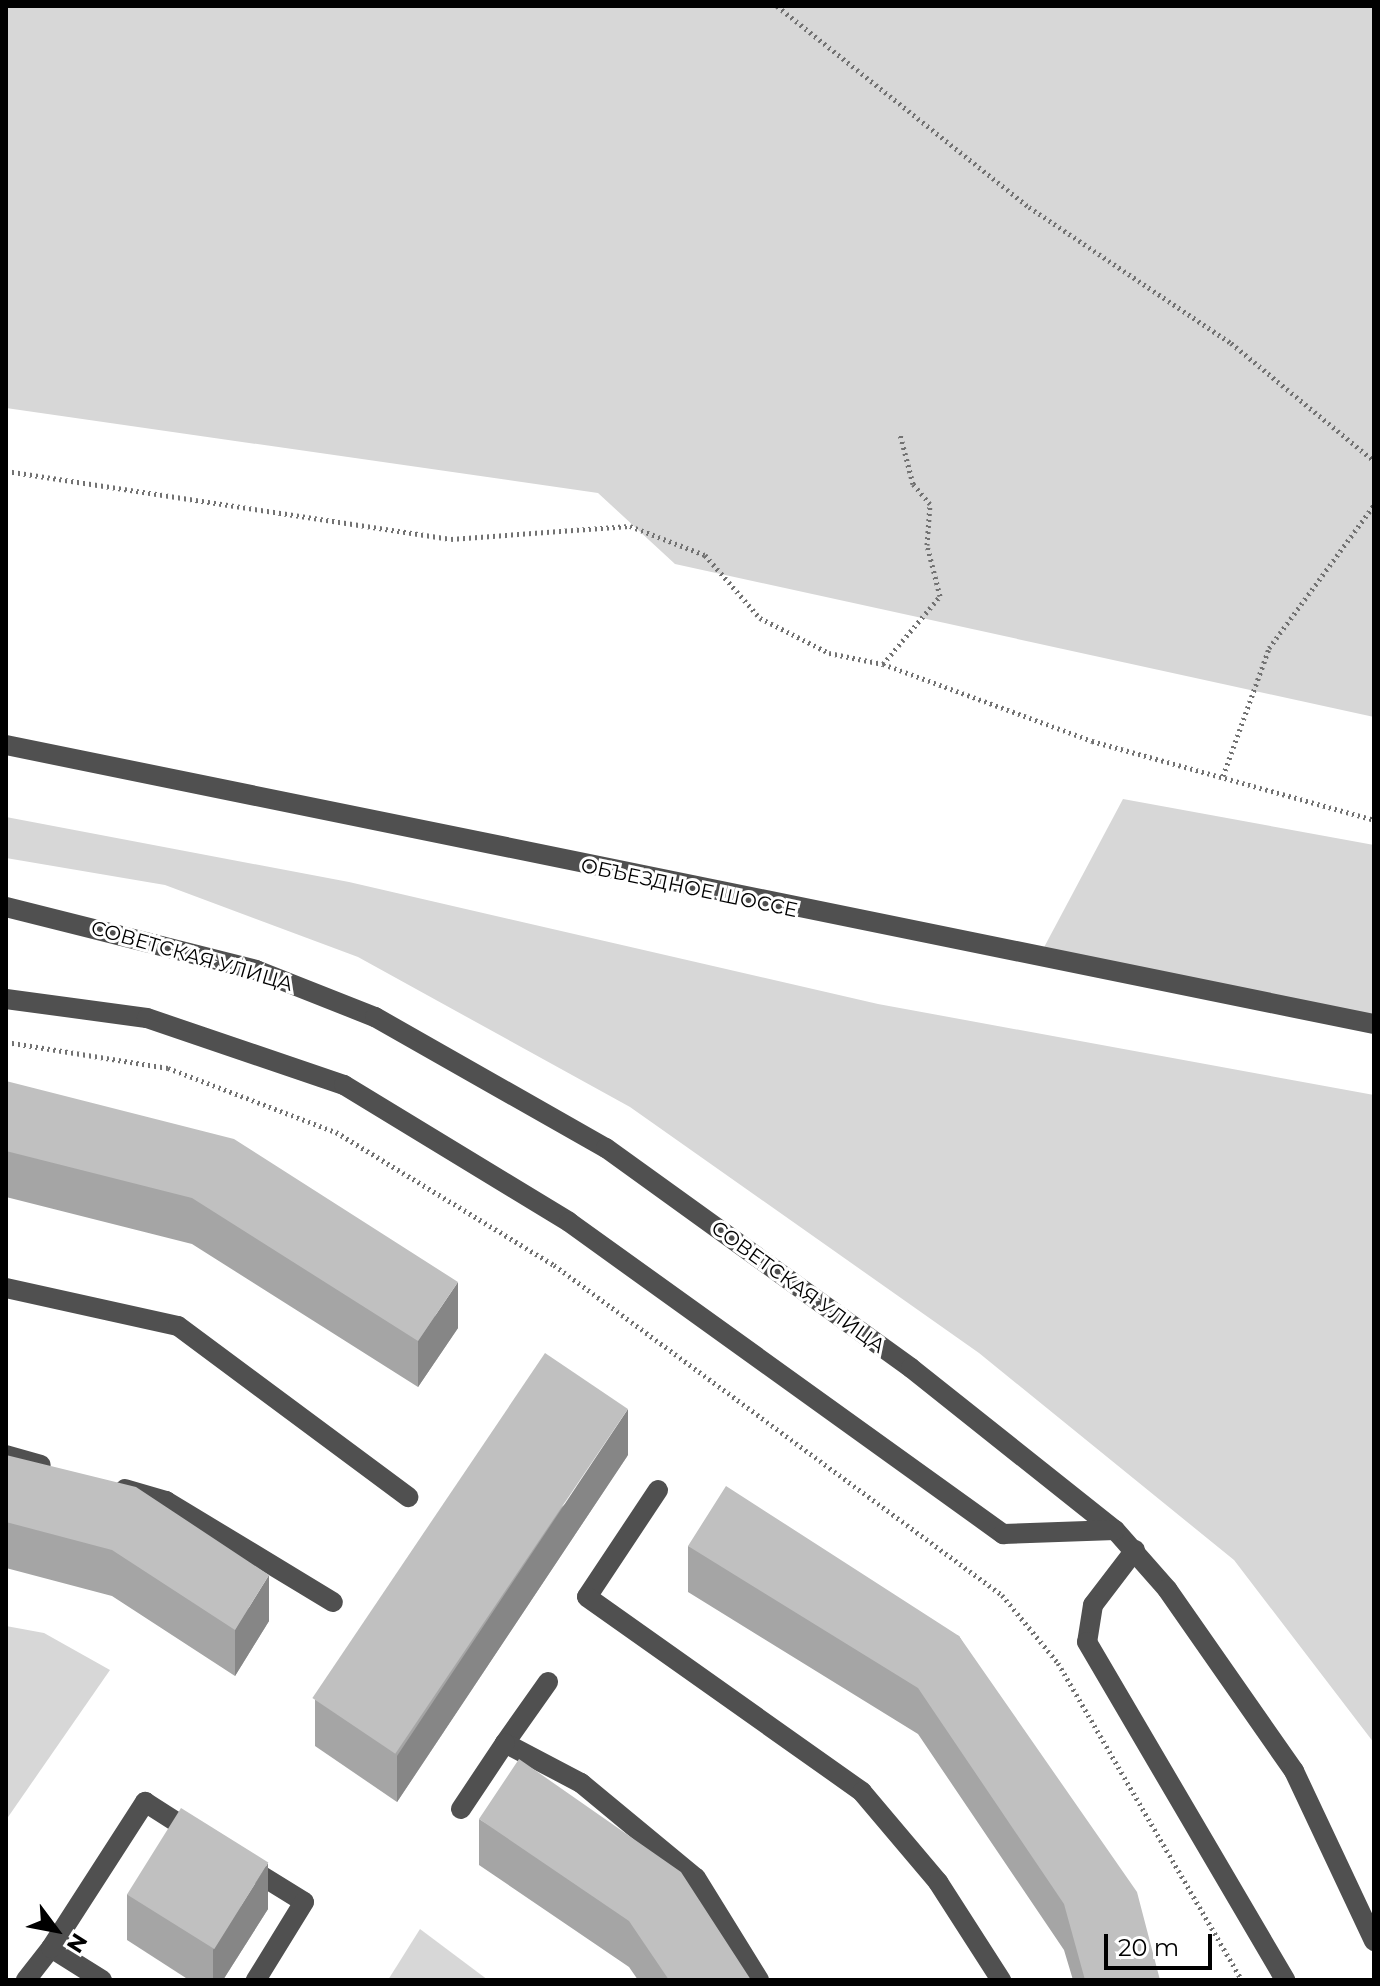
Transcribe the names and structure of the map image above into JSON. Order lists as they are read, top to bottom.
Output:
{
  "streets": {
    "street": ["ОБЪЕЗДНОЕ ШОССЕ", "СОВЕТСКАЯ УЛИЦА"]
  },
  "scale_bar": "20 m",
  "north": "bottom right"
}
